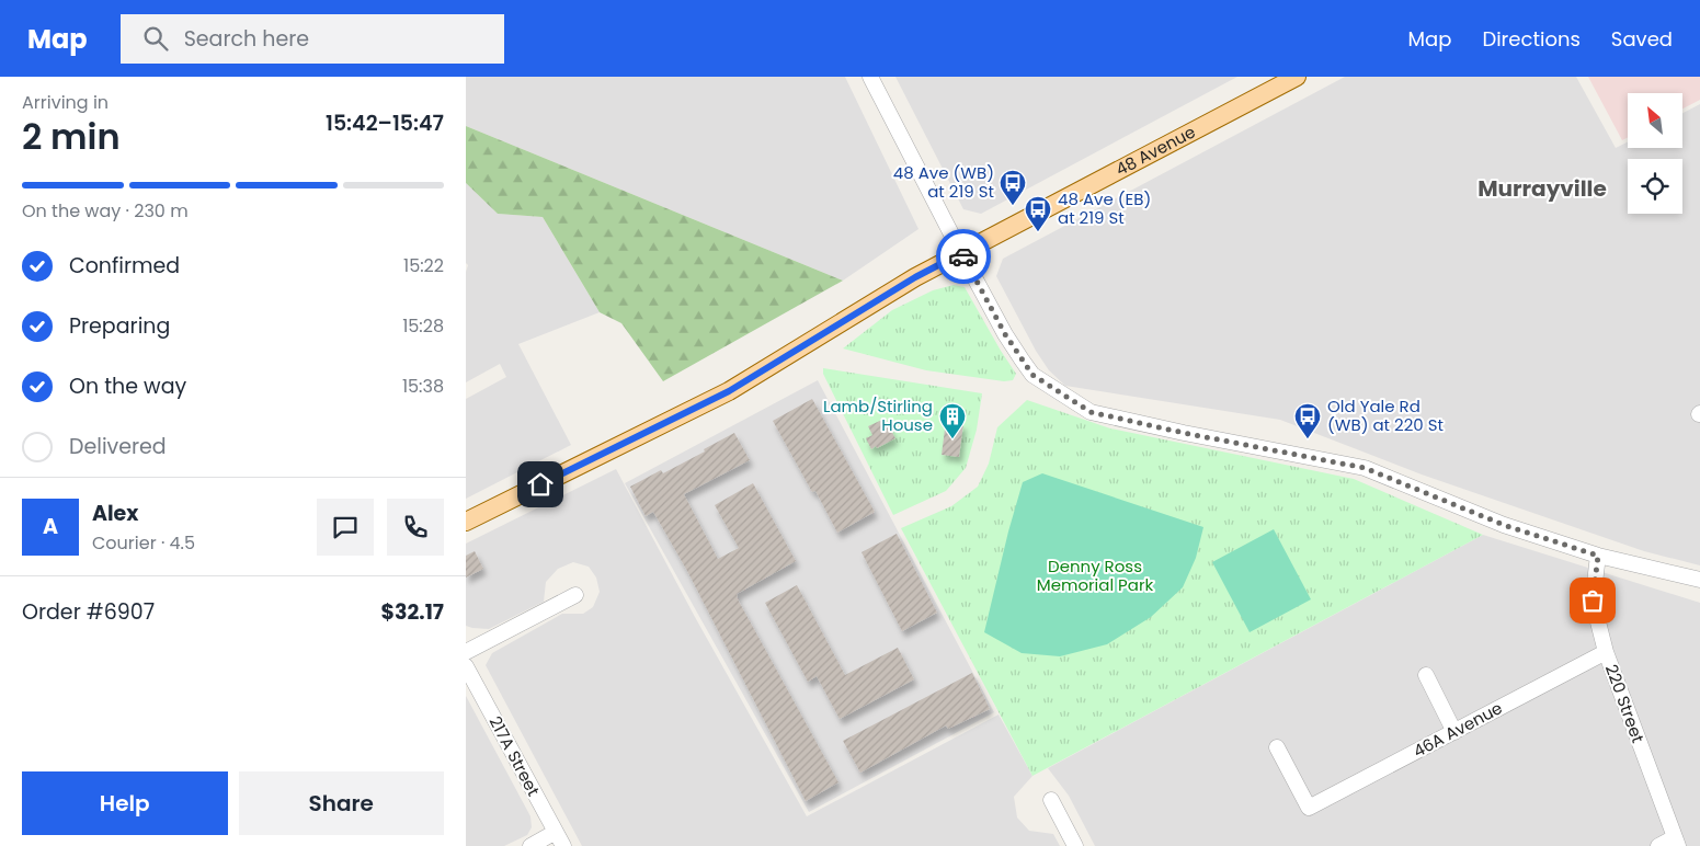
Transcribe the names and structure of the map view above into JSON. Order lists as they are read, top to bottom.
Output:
{
  "streets": {
    "main road": ["48 Avenue"],
    "street": ["220 Street", "46A Avenue", "217A Street"]
  },
  "crossings": [
    ["220 Street", "46A Avenue"]
  ],
  "districts": ["Murrayville"],
  "parks": ["Denny Ross Memorial Park"],
  "places": {
    "bus stop": ["48 Ave (WB) at 219 St", "48 Ave (EB) at 219 St", "Old Yale Rd (WB) at 220 St"],
    "building": ["Lamb/Stirling House"]
  },
  "north": "top left",
  "page": {
    "header": "Map",
    "search": "Search here",
    "nav": ["Map", "Directions", "Saved"],
    "heading": ["2 min", "Arriving in", "15:42–15:47"],
    "panel": [
      "Alex",
      "Courier · 4.5",
      "Order #6907",
      "$32.17"
    ],
    "bar": "On the way · 230 m",
    "list": [
      ["Confirmed", "15:22"],
      ["Preparing", "15:28"],
      ["On the way", "15:38"],
      "Delivered"
    ],
    "round": "A",
    "buttons": ["Help", "Share"]
  }
}
